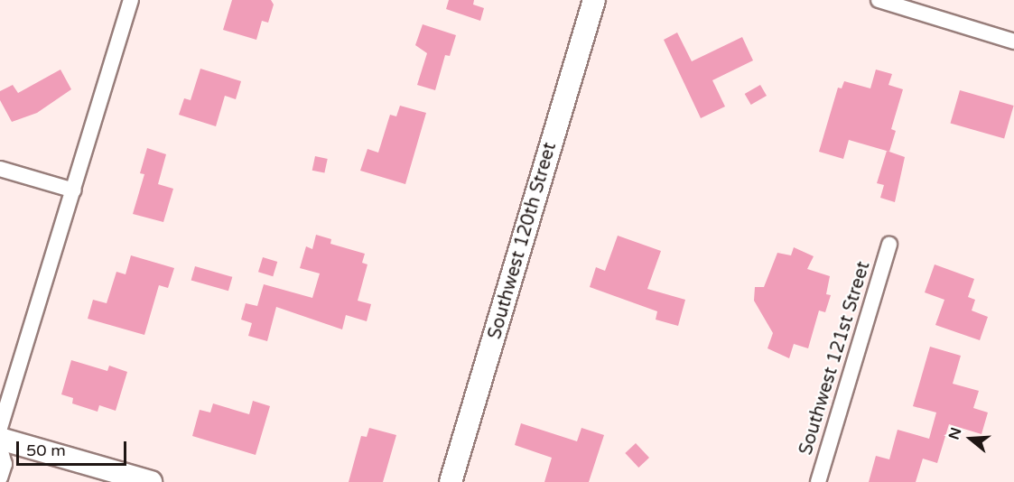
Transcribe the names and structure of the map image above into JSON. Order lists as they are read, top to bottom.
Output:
{
  "streets": {
    "street": ["Southwest 120th Street", "Southwest 121st Street"]
  },
  "scale_bar": "50 m",
  "north": "left"
}
